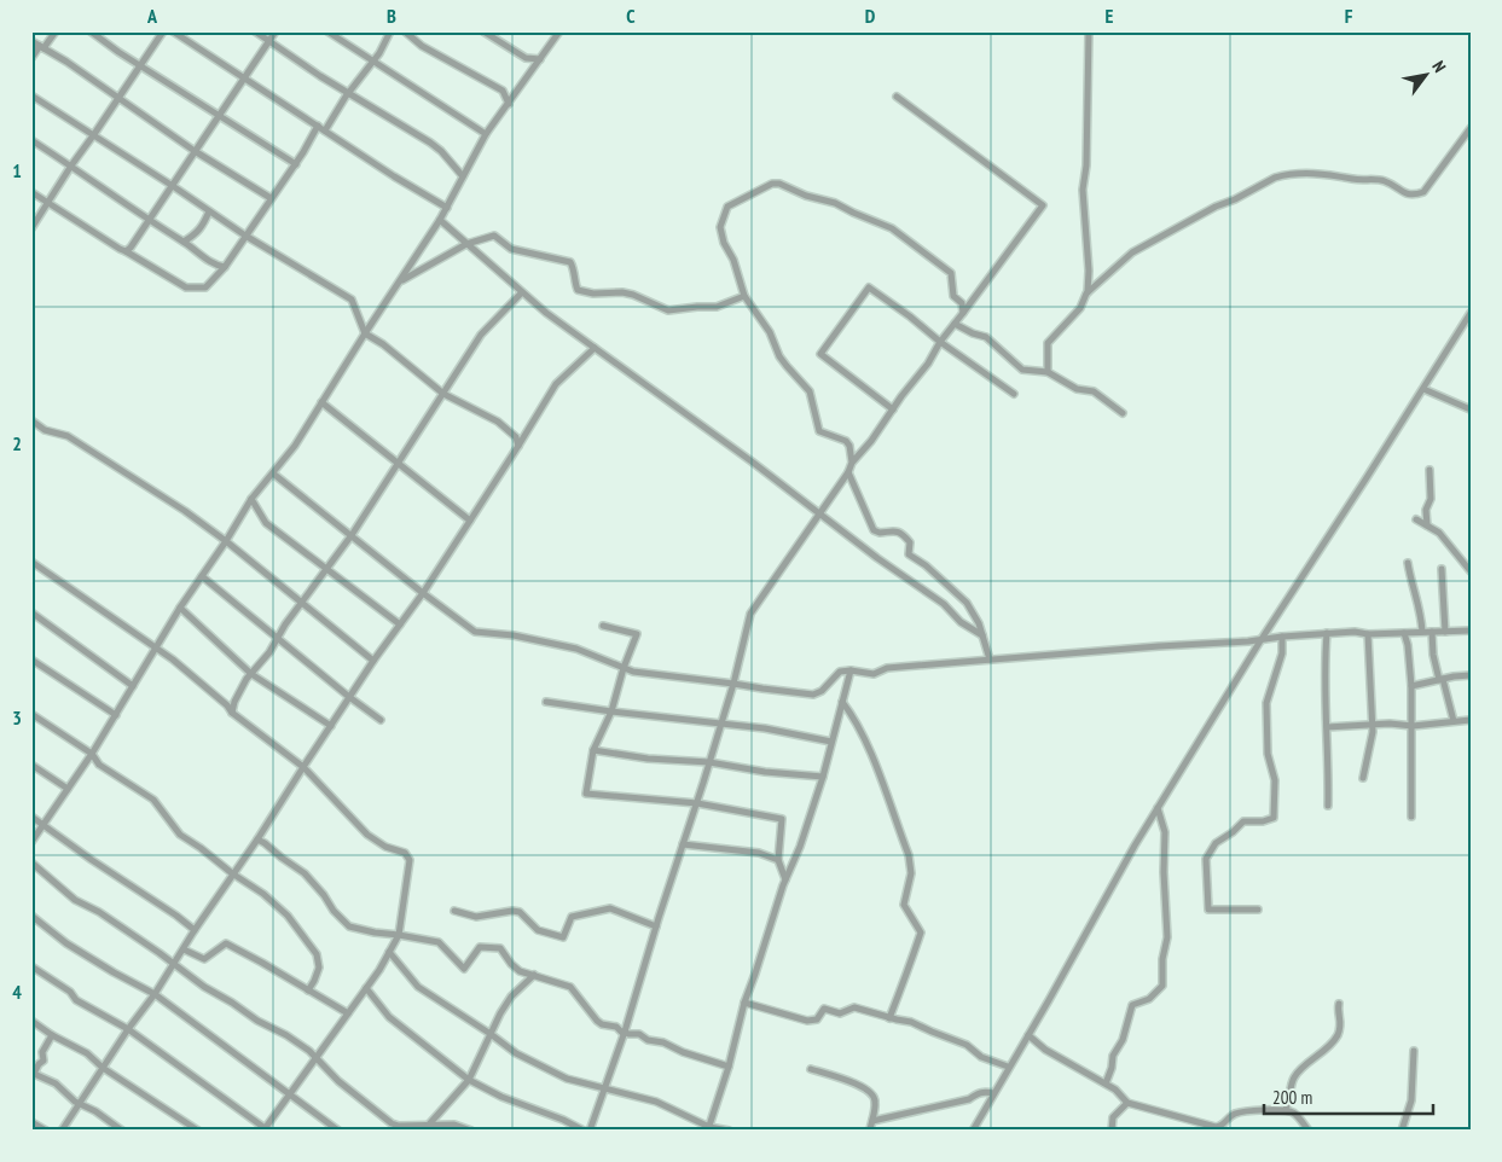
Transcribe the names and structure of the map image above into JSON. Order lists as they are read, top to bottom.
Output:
{
  "scale_bar": "200 m",
  "north": "top right",
  "grid": {
    "columns": [
      "A",
      "B",
      "C",
      "D",
      "E",
      "F"
    ],
    "rows": [
      "1",
      "2",
      "3",
      "4"
    ]
  }
}
